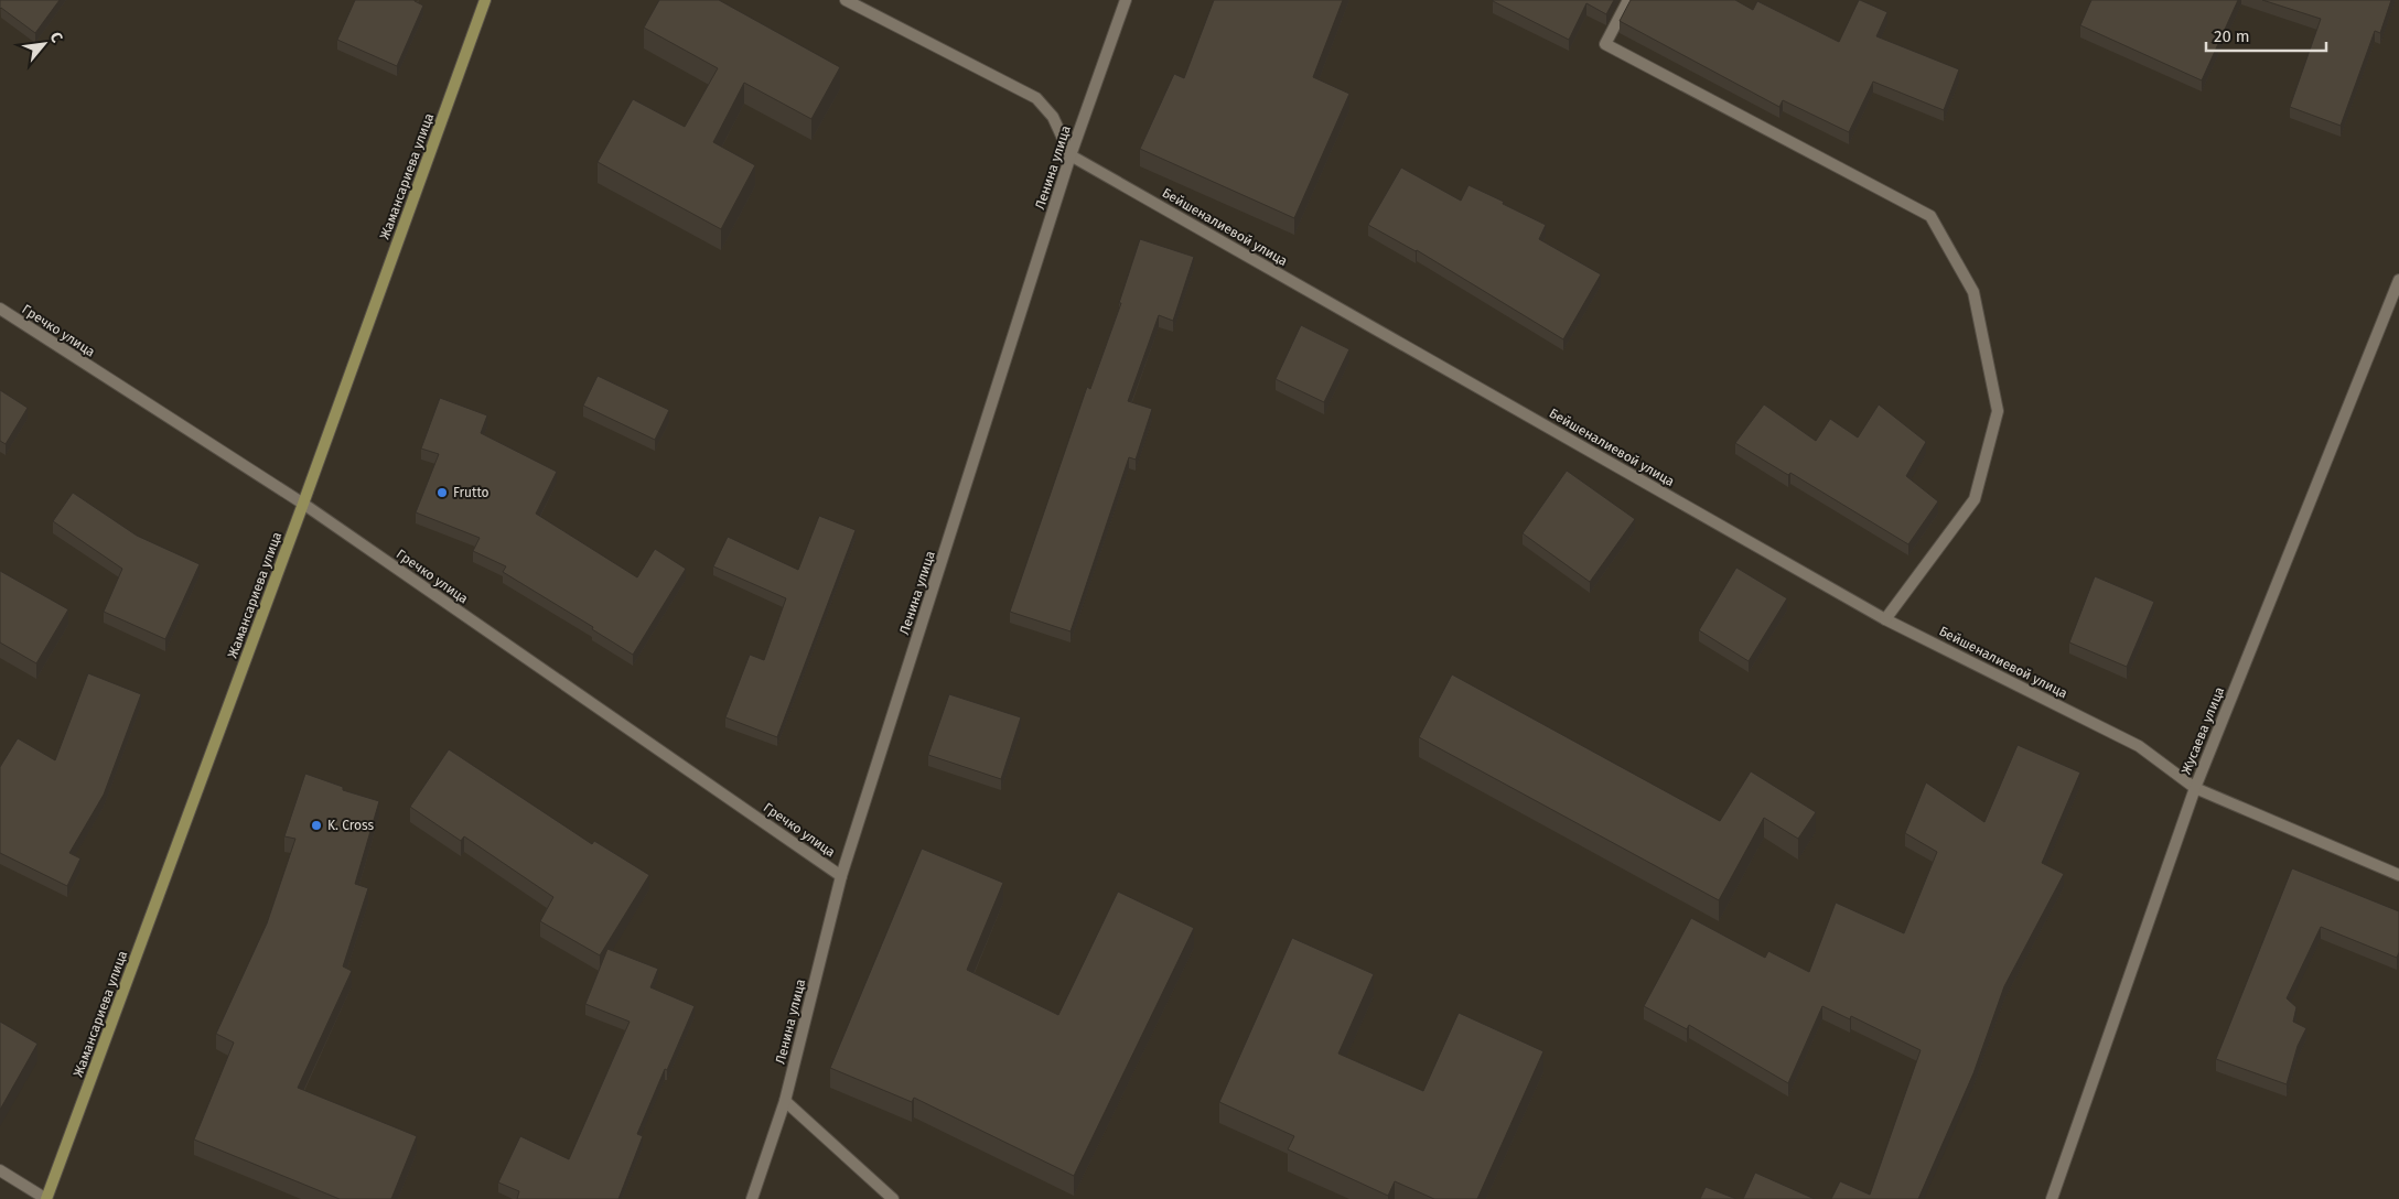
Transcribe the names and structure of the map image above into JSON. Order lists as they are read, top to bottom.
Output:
{
  "streets": {
    "main road": ["Жамансариева улица"],
    "street": [
      "Ленина улица",
      "Бейшеналиевой улица",
      "Гречко улица",
      "Жусаева улица"
    ]
  },
  "crossings": [
    ["Ленина улица", "Бейшеналиевой улица"],
    ["Ленина улица", "Гречко улица"],
    ["Жамансариева улица", "Гречко улица"],
    ["Бейшеналиевой улица", "Жусаева улица"]
  ],
  "places": ["Frutto", "K. Cross"],
  "scale_bar": "20 m",
  "north": "top right"
}
